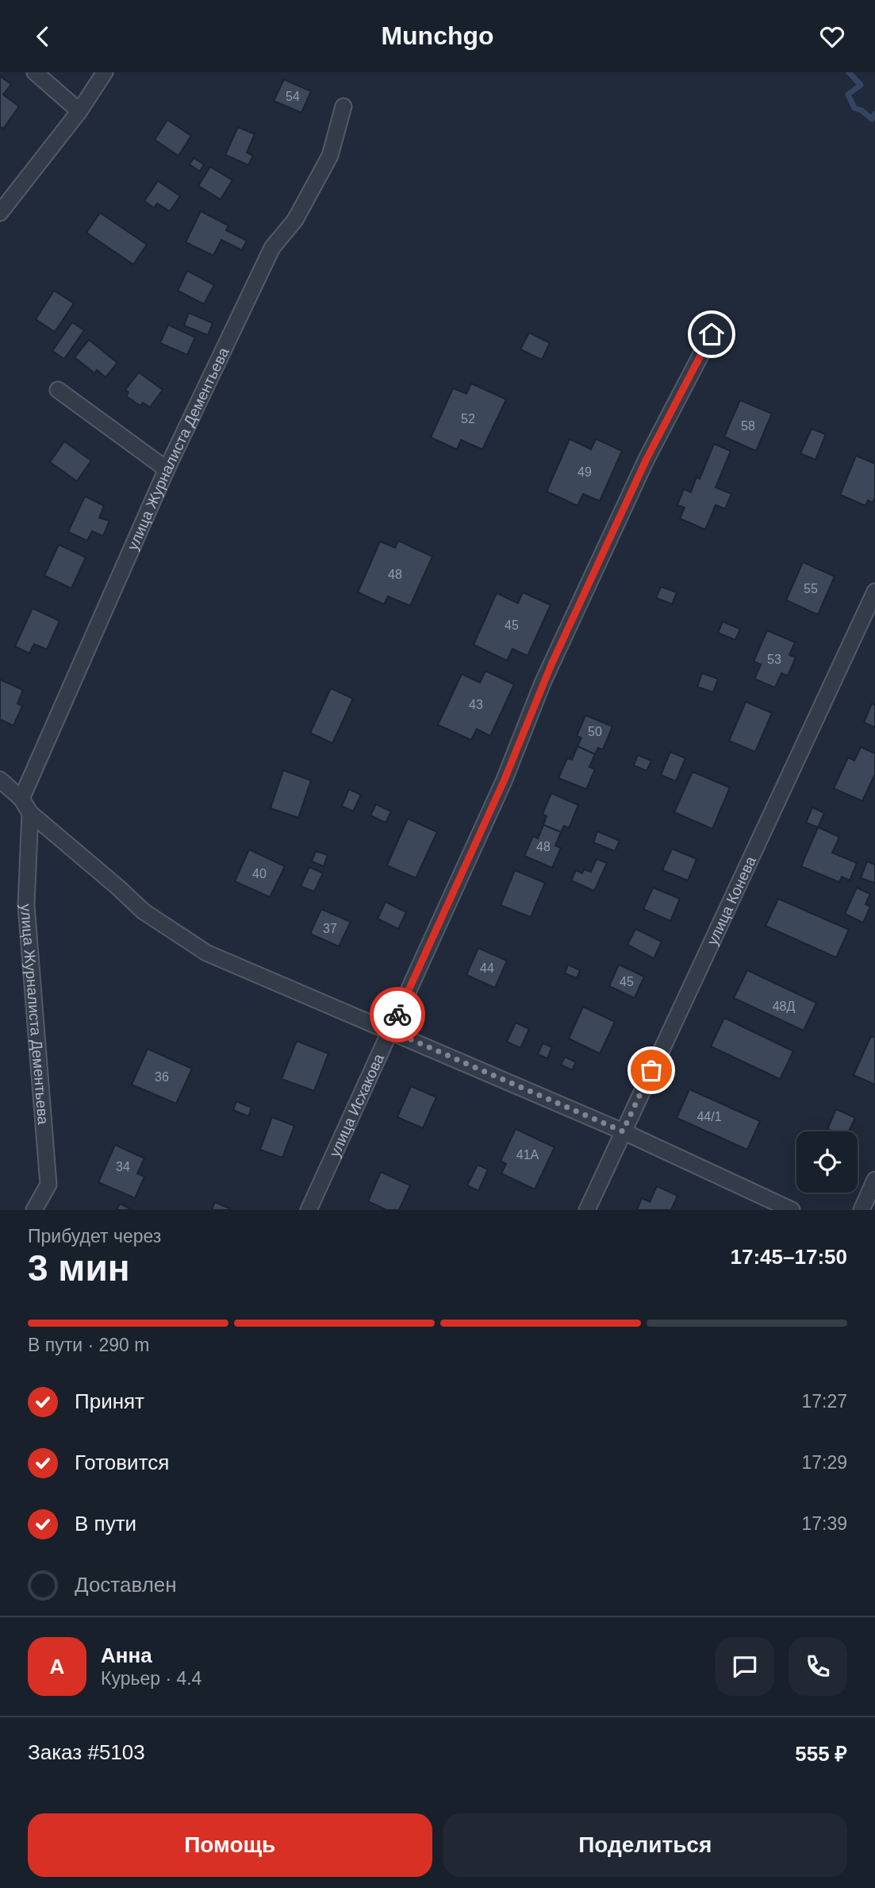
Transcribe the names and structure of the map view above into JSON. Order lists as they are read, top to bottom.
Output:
{
  "streets": {
    "street": ["улица Журналиста Дементьева", "улица Конева", "улица Исхакова"]
  },
  "house_numbers": [
    "54",
    "52",
    "58",
    "49",
    "48",
    "55",
    "45",
    "53",
    "43",
    "50",
    "48",
    "40",
    "37",
    "44",
    "45",
    "48Д",
    "36",
    "44/1",
    "41А",
    "34"
  ],
  "page": {
    "header": "Munchgo",
    "heading": ["3 мин", "Прибудет через", "17:45–17:50"],
    "panel": [
      "Анна",
      "Курьер · 4.4",
      "Заказ #5103",
      "555 ₽"
    ],
    "bar": "В пути · 290 m",
    "list": [
      ["Принят", "17:27"],
      ["Готовится", "17:29"],
      ["В пути", "17:39"],
      "Доставлен"
    ],
    "round": "А",
    "buttons": ["Помощь", "Поделиться"]
  }
}
